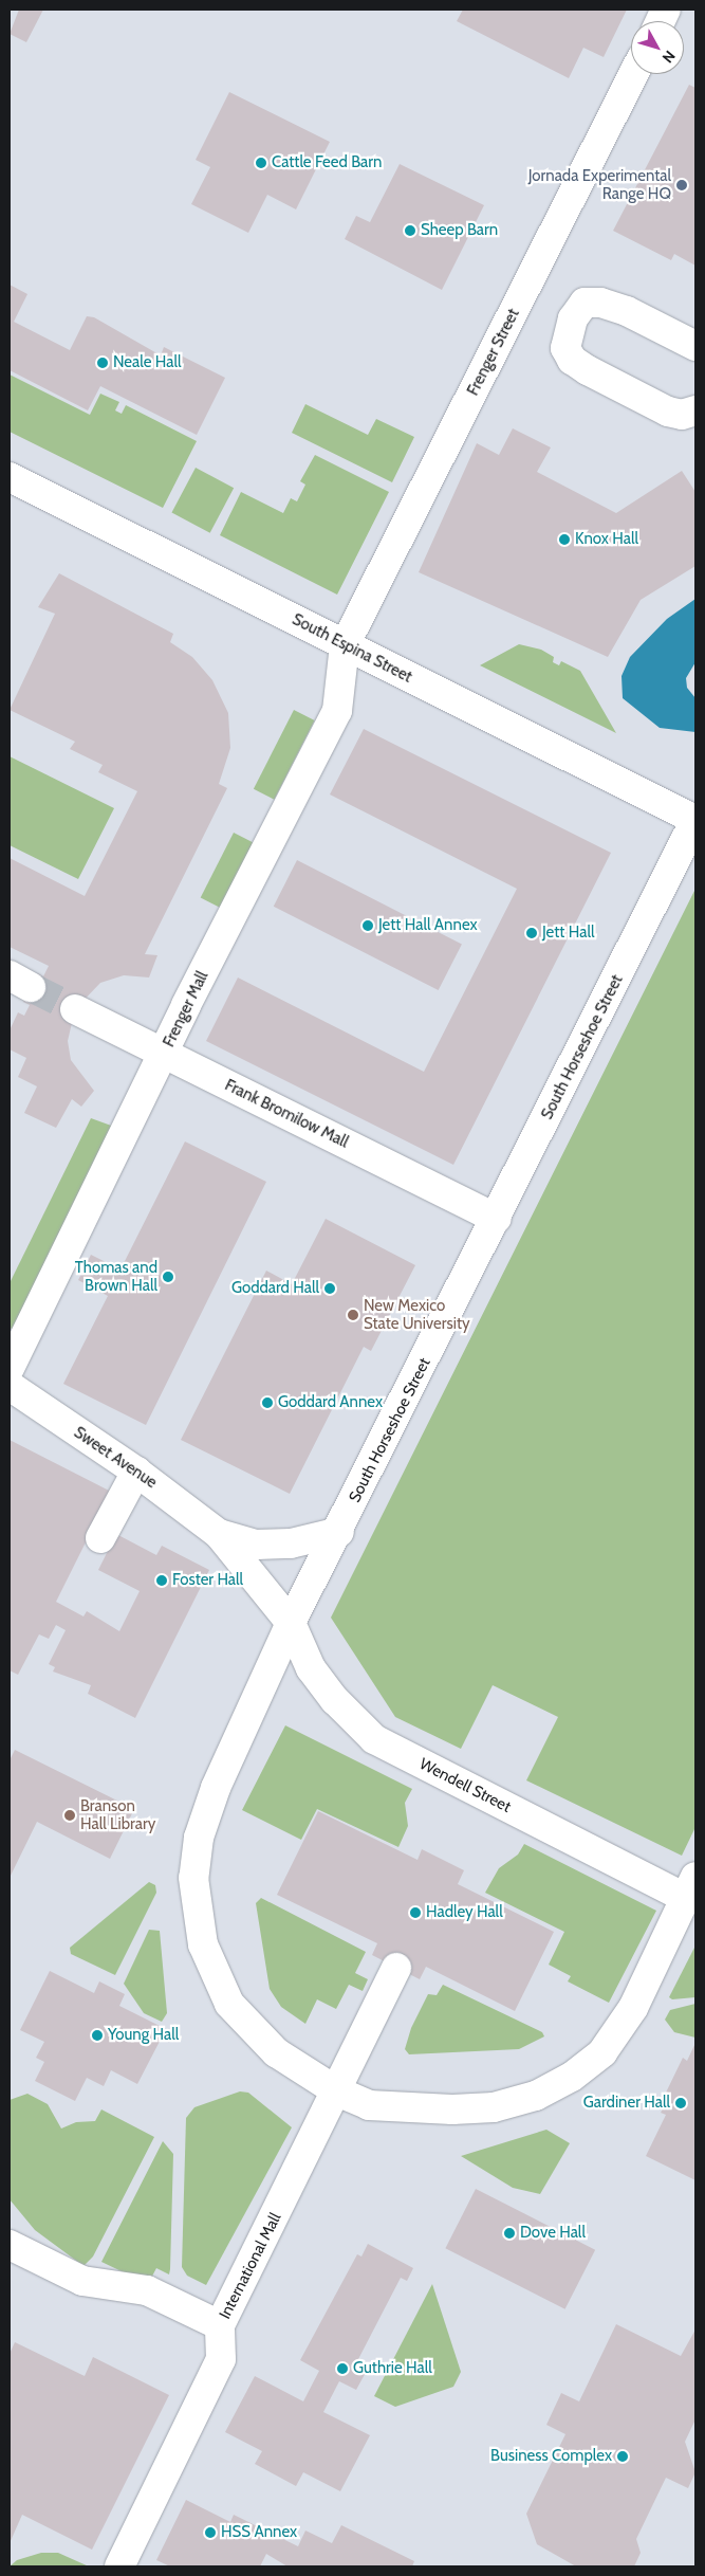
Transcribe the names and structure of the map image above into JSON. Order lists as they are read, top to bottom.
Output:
{
  "streets": {
    "street": [
      "Frenger Street",
      "South Espina Street",
      "Frenger Mall",
      "South Horseshoe Street",
      "Frank Bromilow Mall",
      "Sweet Avenue",
      "Wendell Street",
      "International Mall"
    ]
  },
  "crossings": [
    ["Frenger Street", "South Espina Street"],
    ["Frenger Street", "Frenger Mall"],
    ["South Espina Street", "Frenger Mall"],
    ["South Espina Street", "South Horseshoe Street"],
    ["Frenger Mall", "Frank Bromilow Mall"],
    ["South Horseshoe Street", "Frank Bromilow Mall"],
    ["South Horseshoe Street", "Sweet Avenue"],
    ["South Horseshoe Street", "Wendell Street"],
    ["South Horseshoe Street", "International Mall"],
    ["Sweet Avenue", "Wendell Street"]
  ],
  "places": [
    "Cattle Feed Barn",
    "Jornada Experimental Range HQ",
    "Sheep Barn",
    "Neale Hall",
    "Knox Hall",
    "Jett Hall Annex",
    "Jett Hall",
    "Thomas and Brown Hall",
    "Goddard Hall",
    "New Mexico State University",
    "Goddard Annex",
    "Foster Hall",
    "Branson Hall Library",
    "Hadley Hall",
    "Young Hall",
    "Gardiner Hall",
    "Dove Hall",
    "Guthrie Hall",
    "Business Complex",
    "HSS Annex"
  ],
  "north": "bottom right"
}
